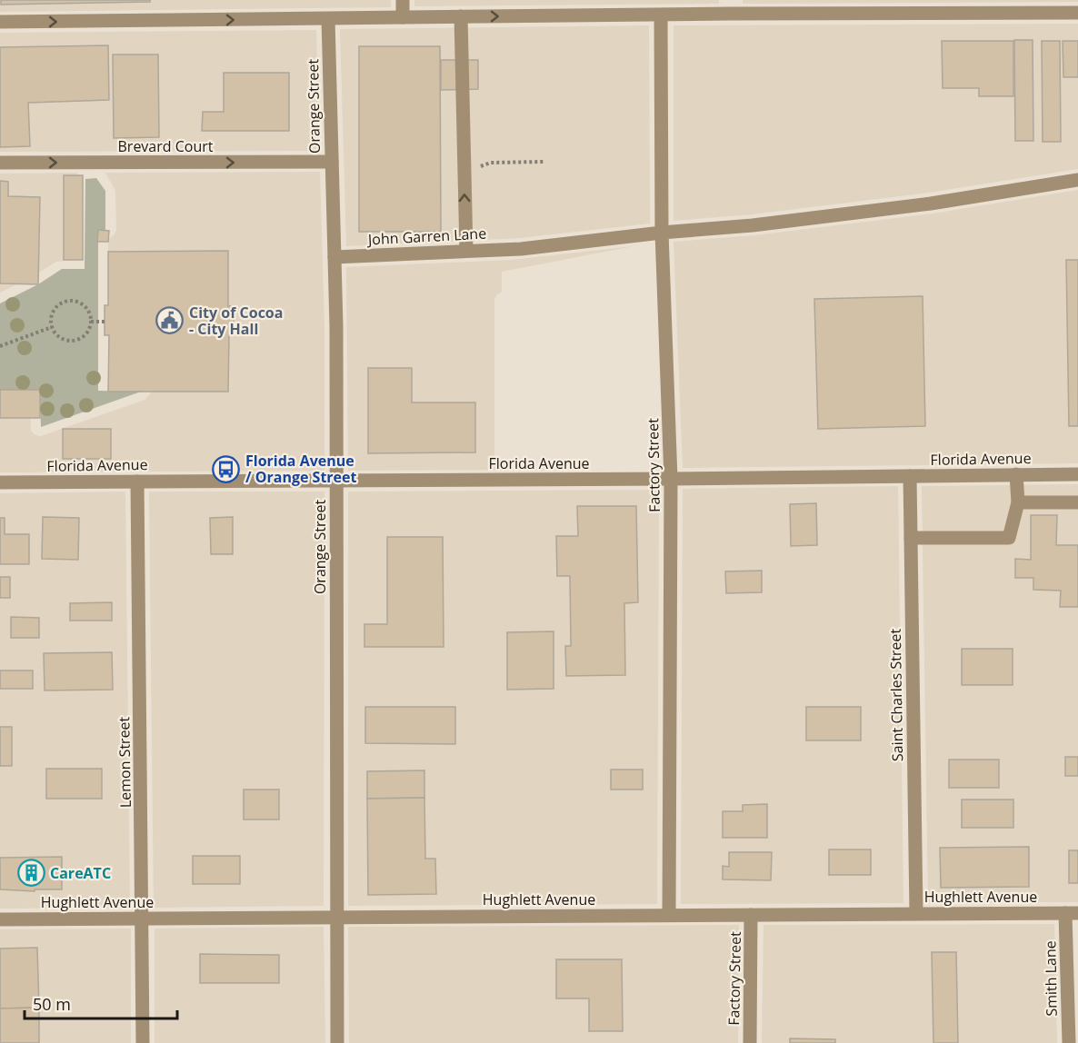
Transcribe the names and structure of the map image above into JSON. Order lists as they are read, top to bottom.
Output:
{
  "streets": {
    "street": [
      "Orange Street",
      "Brevard Court",
      "John Garren Lane",
      "Florida Avenue",
      "Factory Street",
      "Saint Charles Street",
      "Lemon Street",
      "Hughlett Avenue",
      "Smith Lane"
    ]
  },
  "crossings": [
    ["Orange Street", "Brevard Court"],
    ["Orange Street", "John Garren Lane"],
    ["Orange Street", "Florida Avenue"],
    ["Orange Street", "Hughlett Avenue"],
    ["John Garren Lane", "Factory Street"],
    ["Florida Avenue", "Factory Street"],
    ["Florida Avenue", "Saint Charles Street"],
    ["Florida Avenue", "Lemon Street"],
    ["Factory Street", "Hughlett Avenue"],
    ["Saint Charles Street", "Hughlett Avenue"],
    ["Lemon Street", "Hughlett Avenue"],
    ["Hughlett Avenue", "Smith Lane"]
  ],
  "one_way": ["Brevard Court"],
  "places": {
    "public building": ["City of Cocoa - City Hall"],
    "bus stop": ["Florida Avenue / Orange Street"],
    "building": ["CareATC"]
  },
  "scale_bar": "50 m"
}
